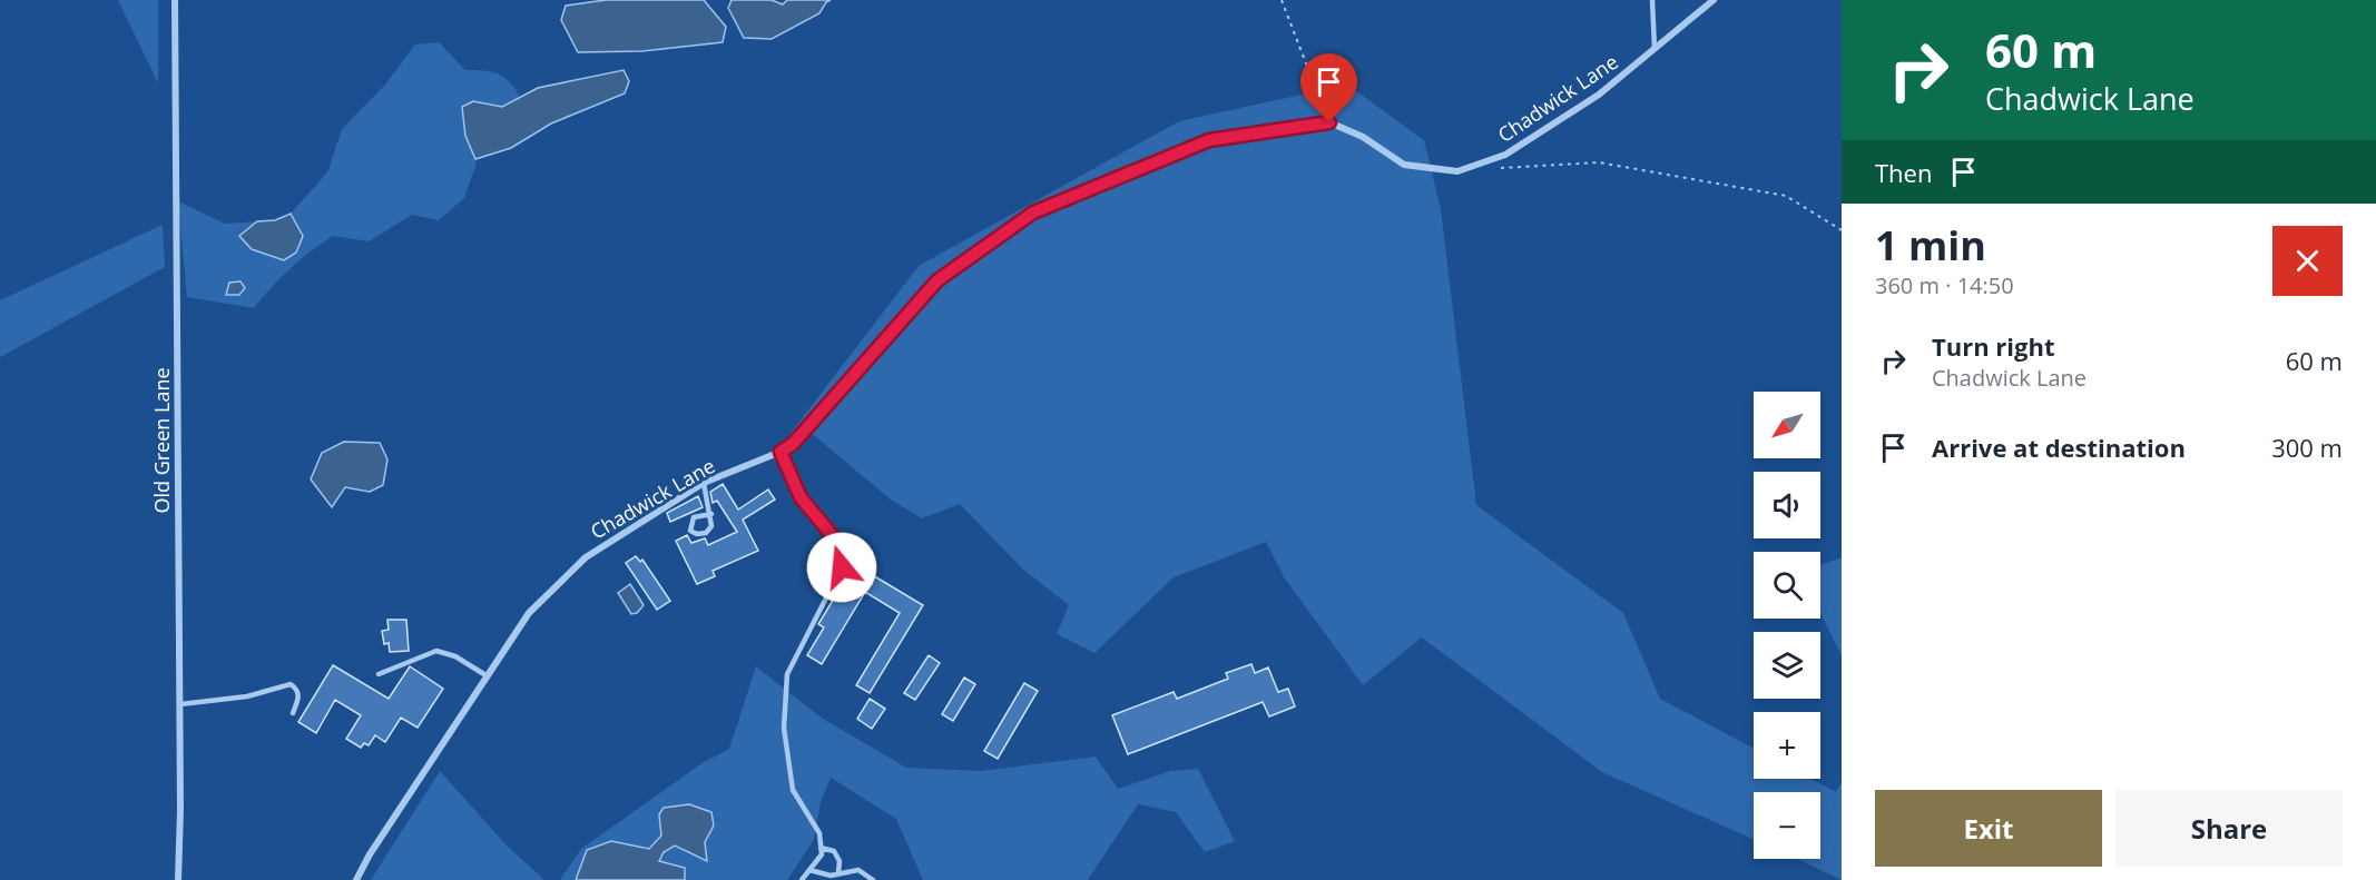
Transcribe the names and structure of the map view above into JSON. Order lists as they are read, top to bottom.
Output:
{
  "streets": {
    "street": ["Chadwick Lane", "Old Green Lane"]
  },
  "north": "bottom left",
  "page": {
    "turn": ["60 m", "Chadwick Lane"],
    "then": "Then",
    "heading": ["1 min", "360 m · 14:50"],
    "list": [
      {
        "name": "Turn right",
        "note": "Chadwick Lane",
        "value": "60 m"
      },
      {
        "name": "Arrive at destination",
        "value": "300 m"
      }
    ],
    "map_buttons": ["+", "−"],
    "buttons": ["Exit", "Share"]
  }
}
